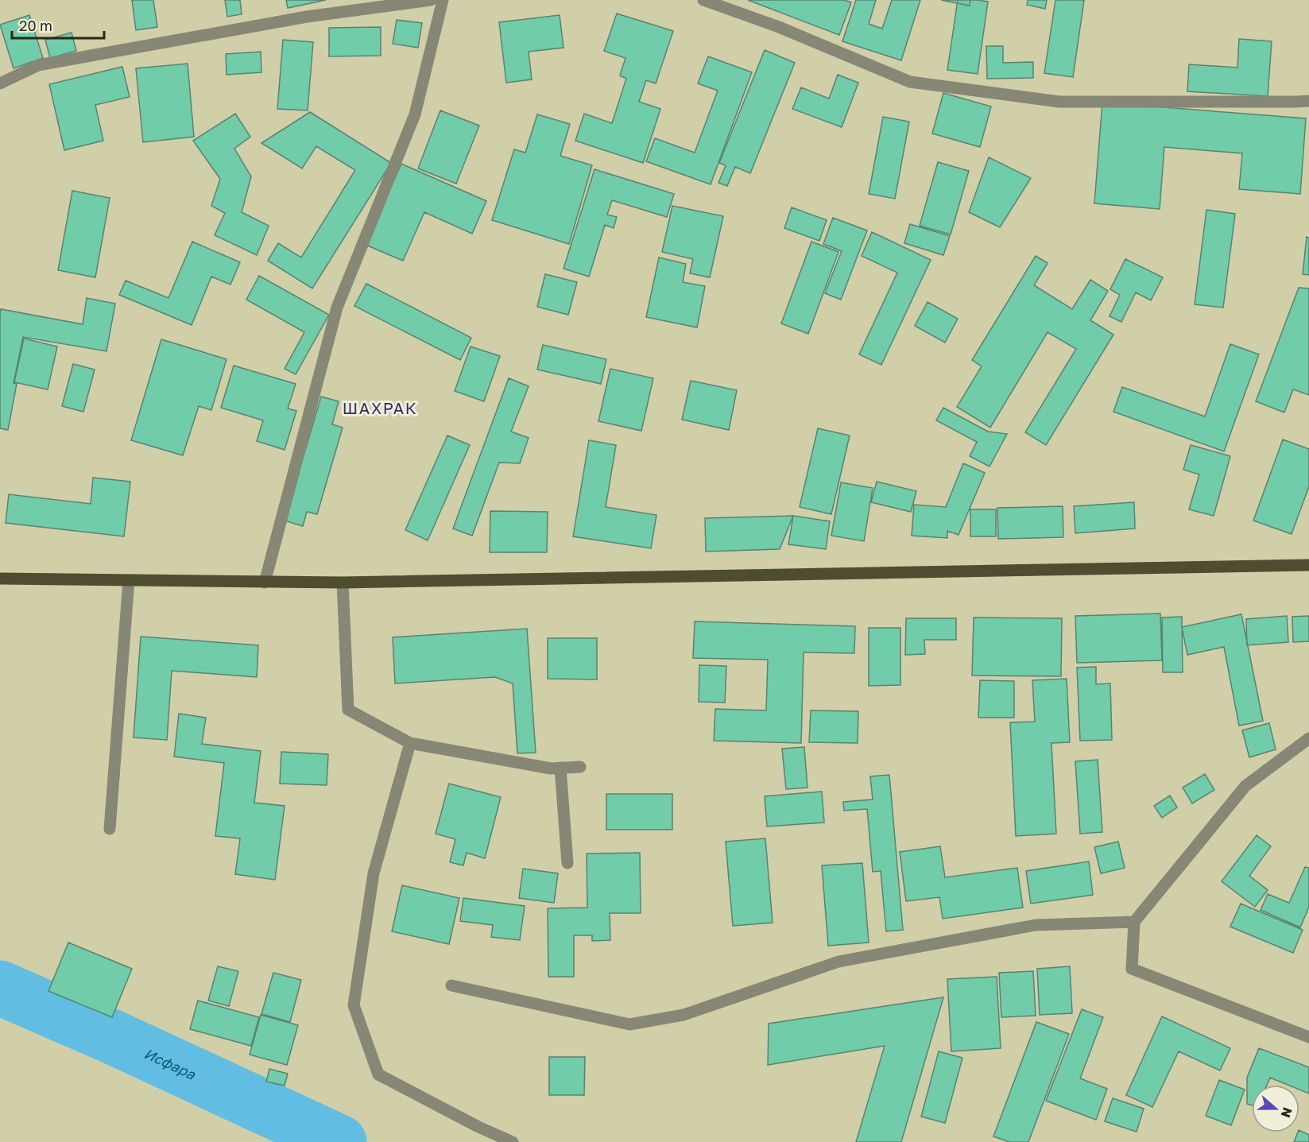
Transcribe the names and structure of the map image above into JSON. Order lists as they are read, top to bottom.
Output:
{
  "districts": ["ШАХРАК"],
  "water": ["Исфара"],
  "scale_bar": "20 m",
  "north": "right"
}
